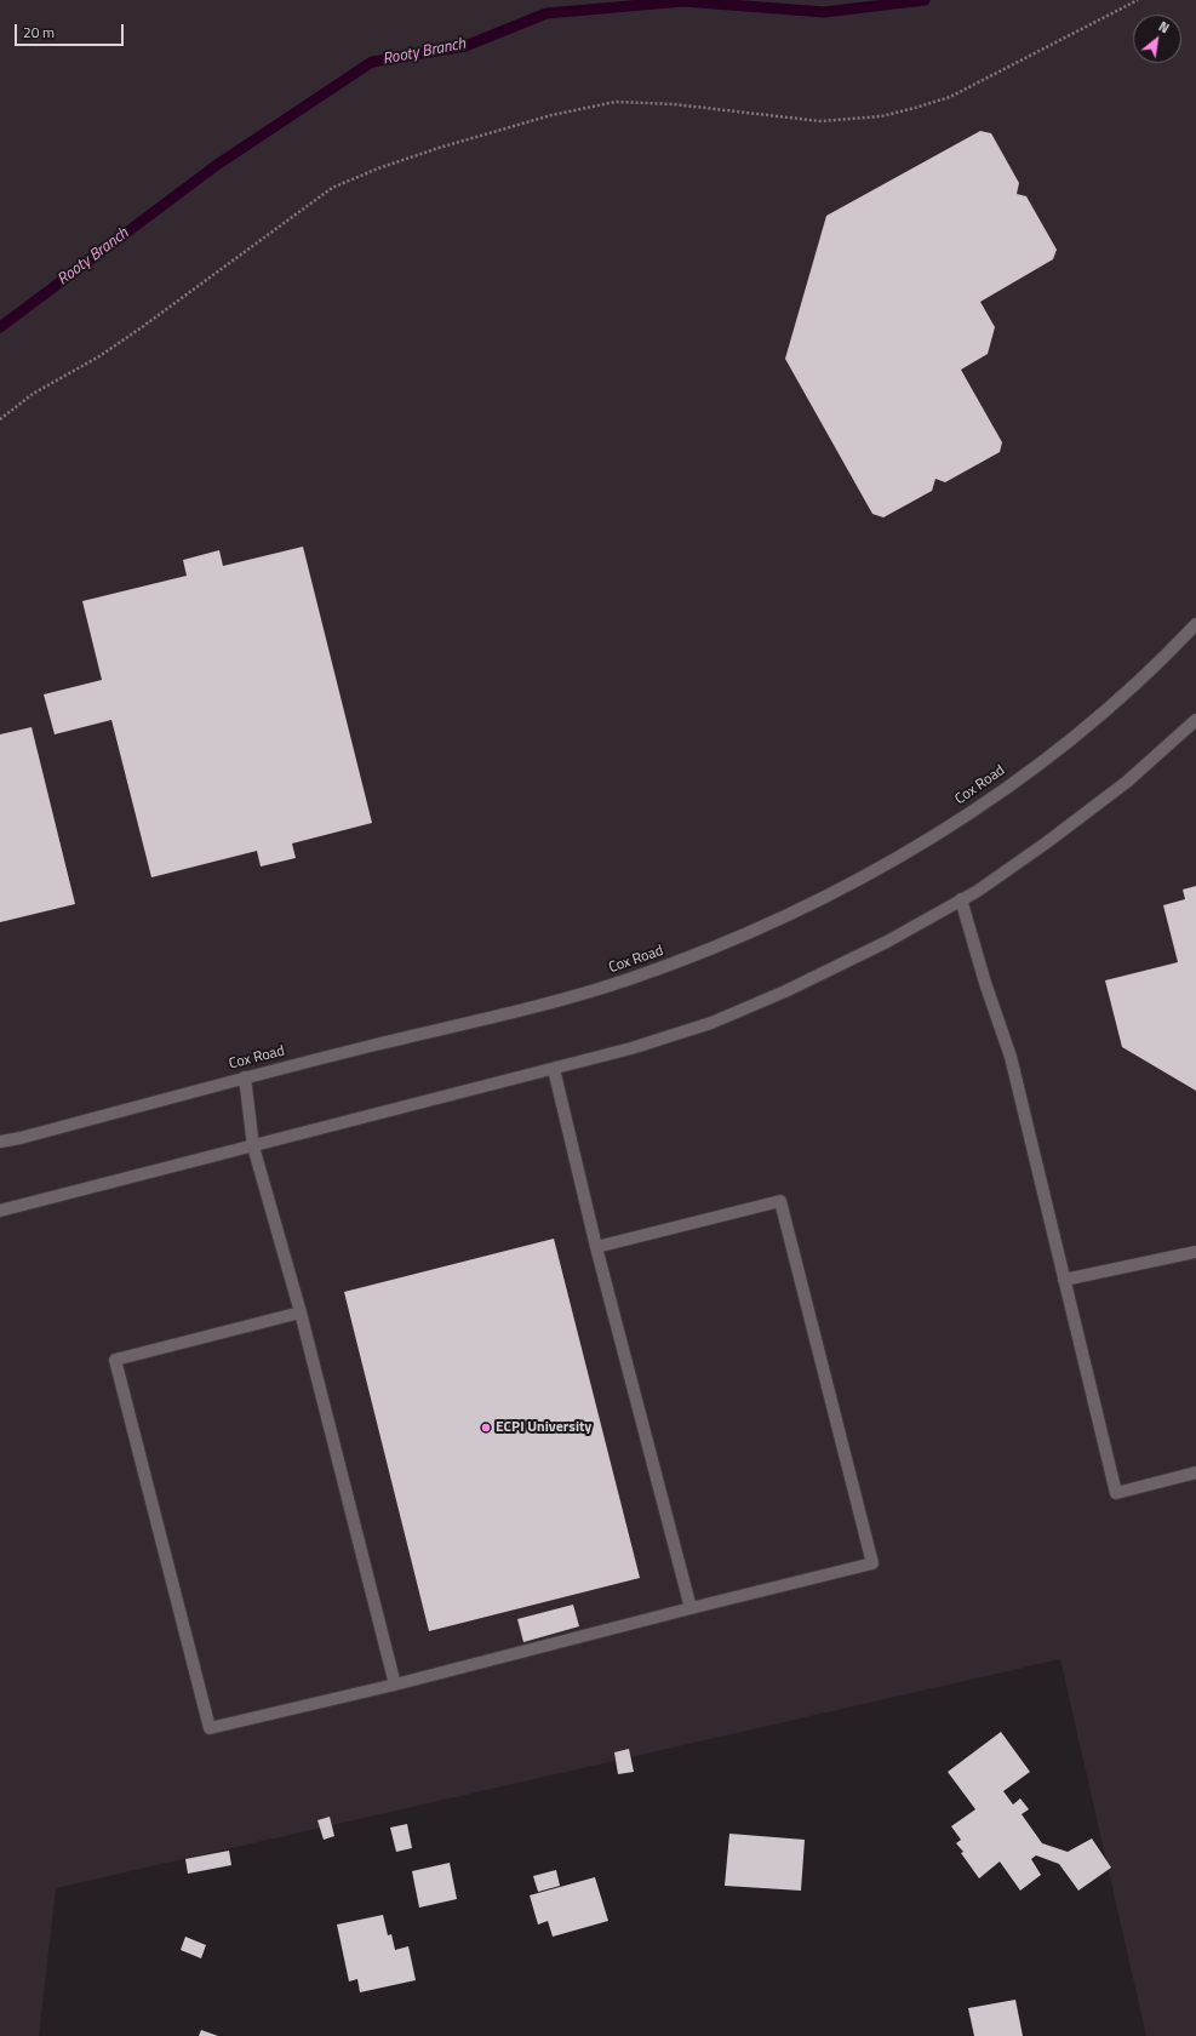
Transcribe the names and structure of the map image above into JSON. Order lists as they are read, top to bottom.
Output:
{
  "streets": {
    "main road": ["Cox Road"]
  },
  "water": ["Rooty Branch"],
  "places": ["ECPI University"],
  "scale_bar": "20 m",
  "north": "top right"
}
